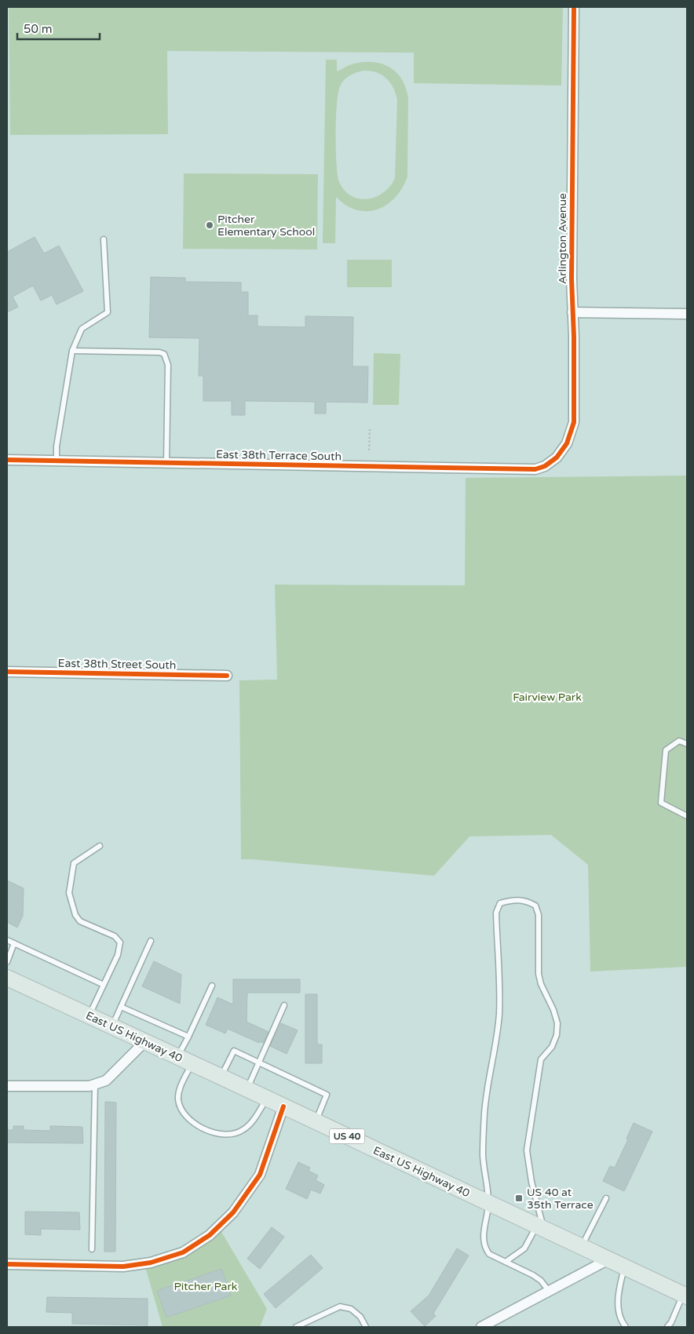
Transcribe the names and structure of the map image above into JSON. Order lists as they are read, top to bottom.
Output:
{
  "streets": {
    "main road": ["East US Highway 40", "US 40"],
    "street": ["Arlington Avenue", "East 38th Terrace South", "East 38th Street South"]
  },
  "crossings": [
    ["Arlington Avenue", "East 38th Terrace South"]
  ],
  "parks": ["Fairview Park", "Pitcher Park"],
  "places": {
    "other": ["Pitcher Elementary School"],
    "transit": ["US 40 at 35th Terrace"]
  },
  "scale_bar": "50 m"
}
